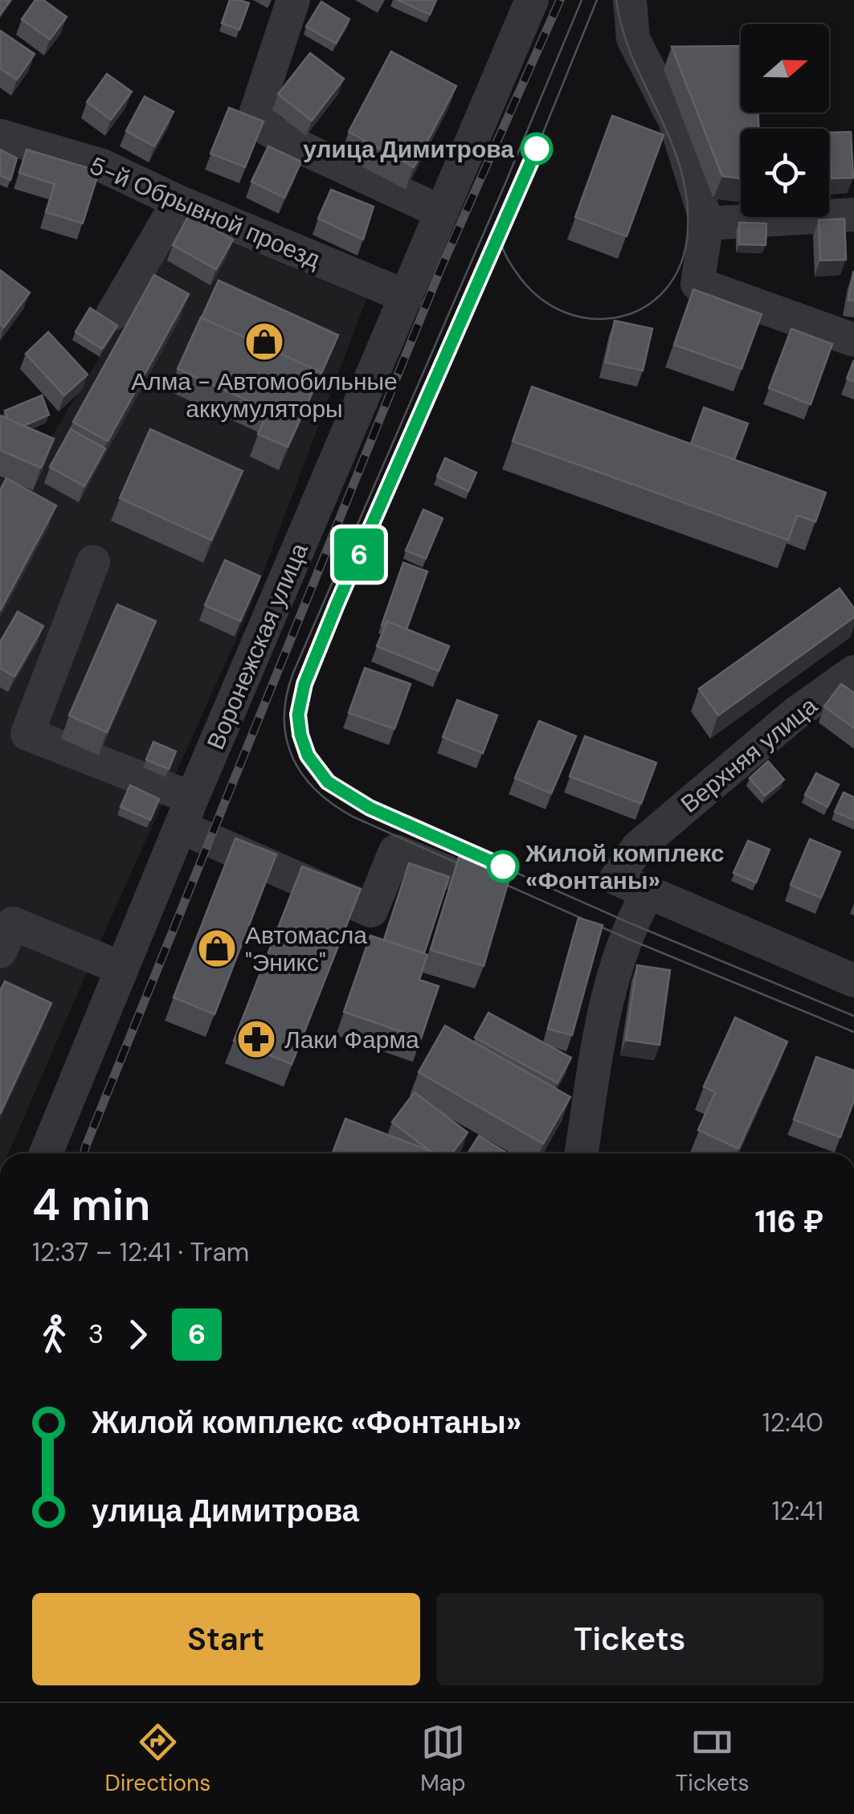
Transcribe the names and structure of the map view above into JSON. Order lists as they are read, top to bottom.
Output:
{
  "streets": {
    "street": ["5-й Обрывной проезд", "Воронежская улица", "Верхняя улица"]
  },
  "crossings": [
    ["5-й Обрывной проезд", "Воронежская улица"]
  ],
  "places": {
    "other": ["улица Димитрова", "Жилой комплекс «Фонтаны»"],
    "shop": ["Алма - Автомобильные аккумуляторы", "Автомасла \"Эникс\""],
    "pharmacy": ["Лаки Фарма"]
  },
  "lines": ["tram line 6"],
  "north": "right",
  "page": {
    "on_map": "6",
    "heading": ["4 min", "12:37 – 12:41 · Tram", "116 ₽"],
    "legs": ["3", "6"],
    "list": [
      {
        "name": "Жилой комплекс «Фонтаны»",
        "value": "12:40"
      },
      {
        "name": "улица Димитрова",
        "value": "12:41"
      }
    ],
    "buttons": ["Start", "Tickets"],
    "tabs": ["Directions", "Map", "Tickets"]
  }
}
